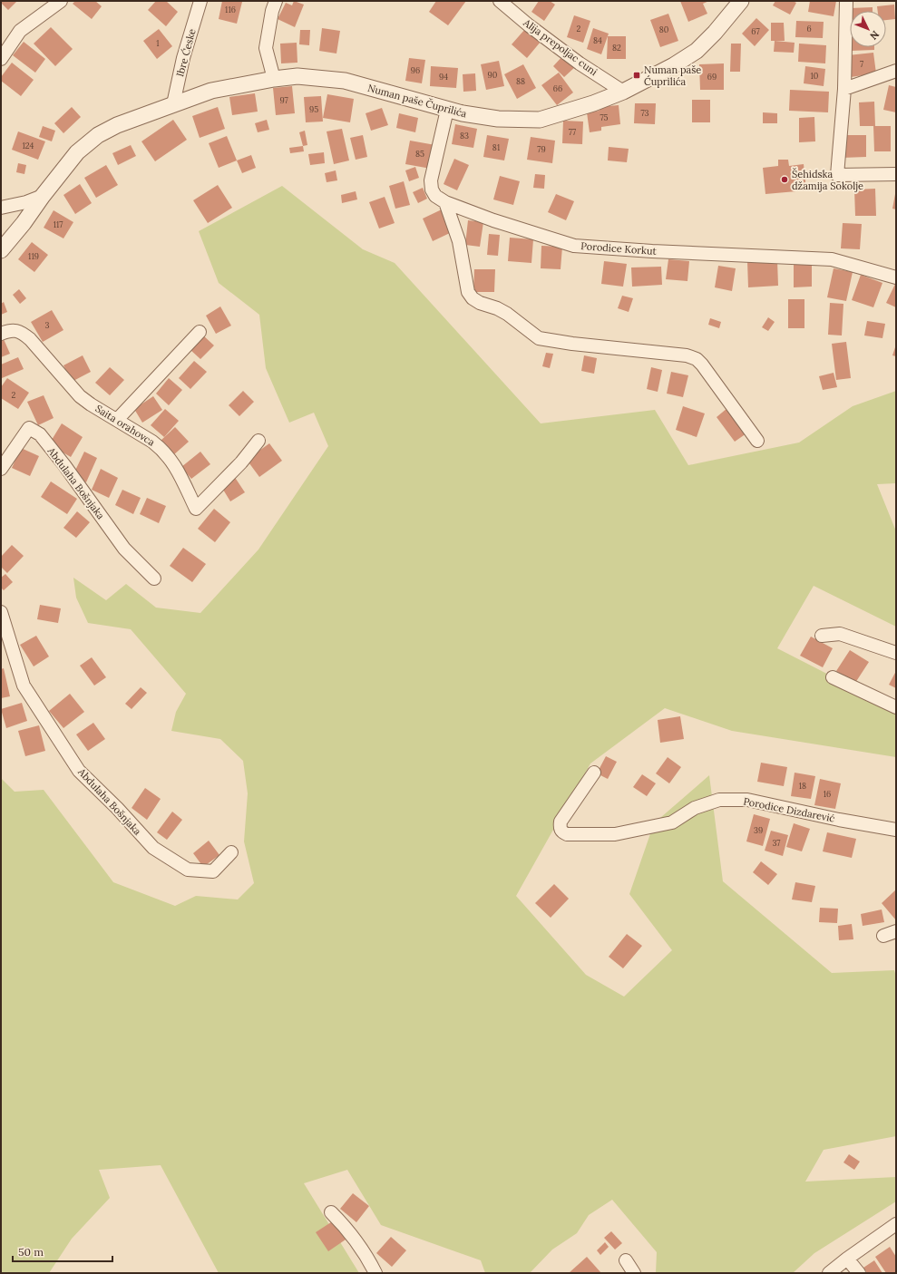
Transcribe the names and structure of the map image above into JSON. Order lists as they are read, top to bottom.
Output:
{
  "streets": {
    "street": [
      "Alija prepoljac cuni",
      "Ibre Ćeske",
      "Numan paše Čuprilića",
      "Porodice Korkut",
      "Saita orahovca",
      "Abdulaha Bošnjaka",
      "Porodice Dizdarević"
    ]
  },
  "crossings": [
    ["Alija prepoljac cuni", "Numan paše Čuprilića"],
    ["Ibre Ćeske", "Numan paše Čuprilića"],
    ["Numan paše Čuprilića", "Porodice Korkut"]
  ],
  "places": {
    "transit": ["Numan paše Ćuprilića"],
    "other": ["Šehidska džamija Sokolje"]
  },
  "house_numbers": [
    "116",
    "2",
    "6",
    "80",
    "67",
    "84",
    "1",
    "82",
    "7",
    "96",
    "90",
    "10",
    "94",
    "69",
    "88",
    "66",
    "97",
    "95",
    "73",
    "75",
    "77",
    "83",
    "124",
    "81",
    "79",
    "85",
    "117",
    "119",
    "3",
    "2",
    "18",
    "16",
    "39",
    "37"
  ],
  "scale_bar": "50 m",
  "north": "bottom right"
}
